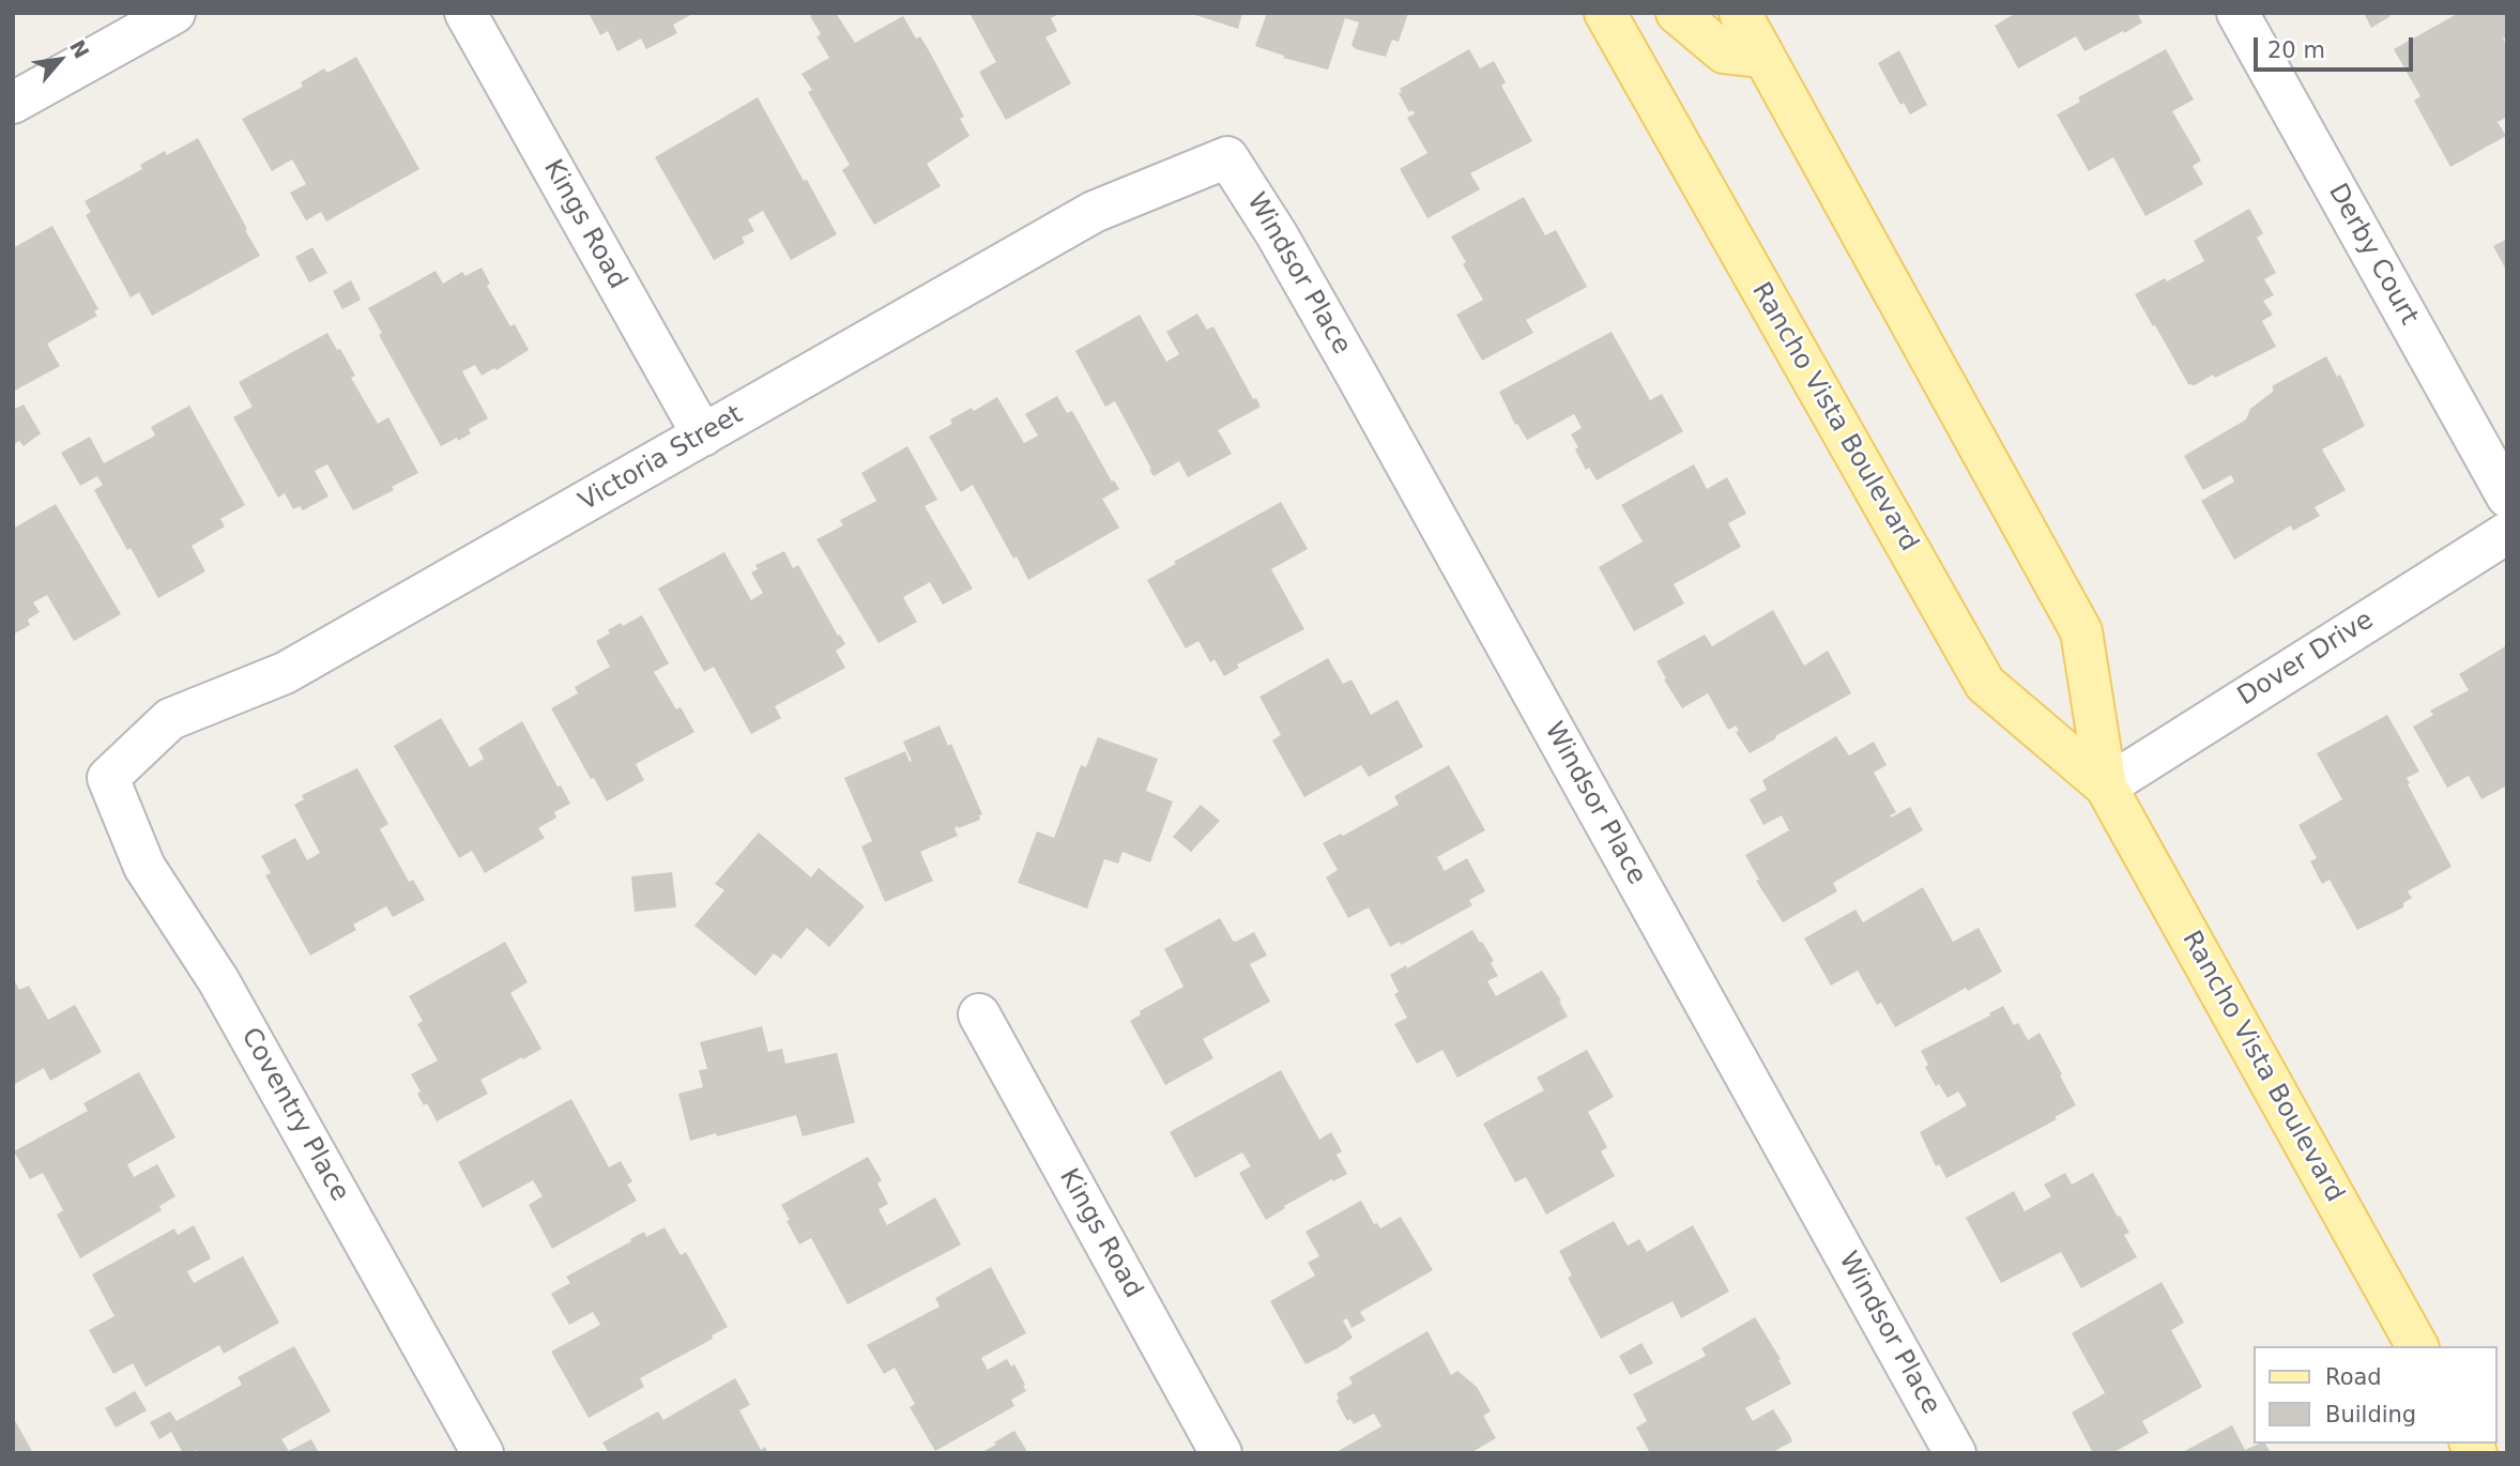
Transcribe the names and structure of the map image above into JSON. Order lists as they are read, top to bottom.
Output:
{
  "streets": {
    "main road": ["Rancho Vista Boulevard"],
    "street": [
      "Kings Road",
      "Derby Court",
      "Windsor Place",
      "Victoria Street",
      "Dover Drive",
      "Coventry Place"
    ]
  },
  "crossings": [
    ["Kings Road", "Victoria Street"],
    ["Windsor Place", "Victoria Street"],
    ["Rancho Vista Boulevard", "Dover Drive"],
    ["Victoria Street", "Coventry Place"]
  ],
  "legend": ["Road", "Building"],
  "scale_bar": "20 m",
  "north": "top right"
}
